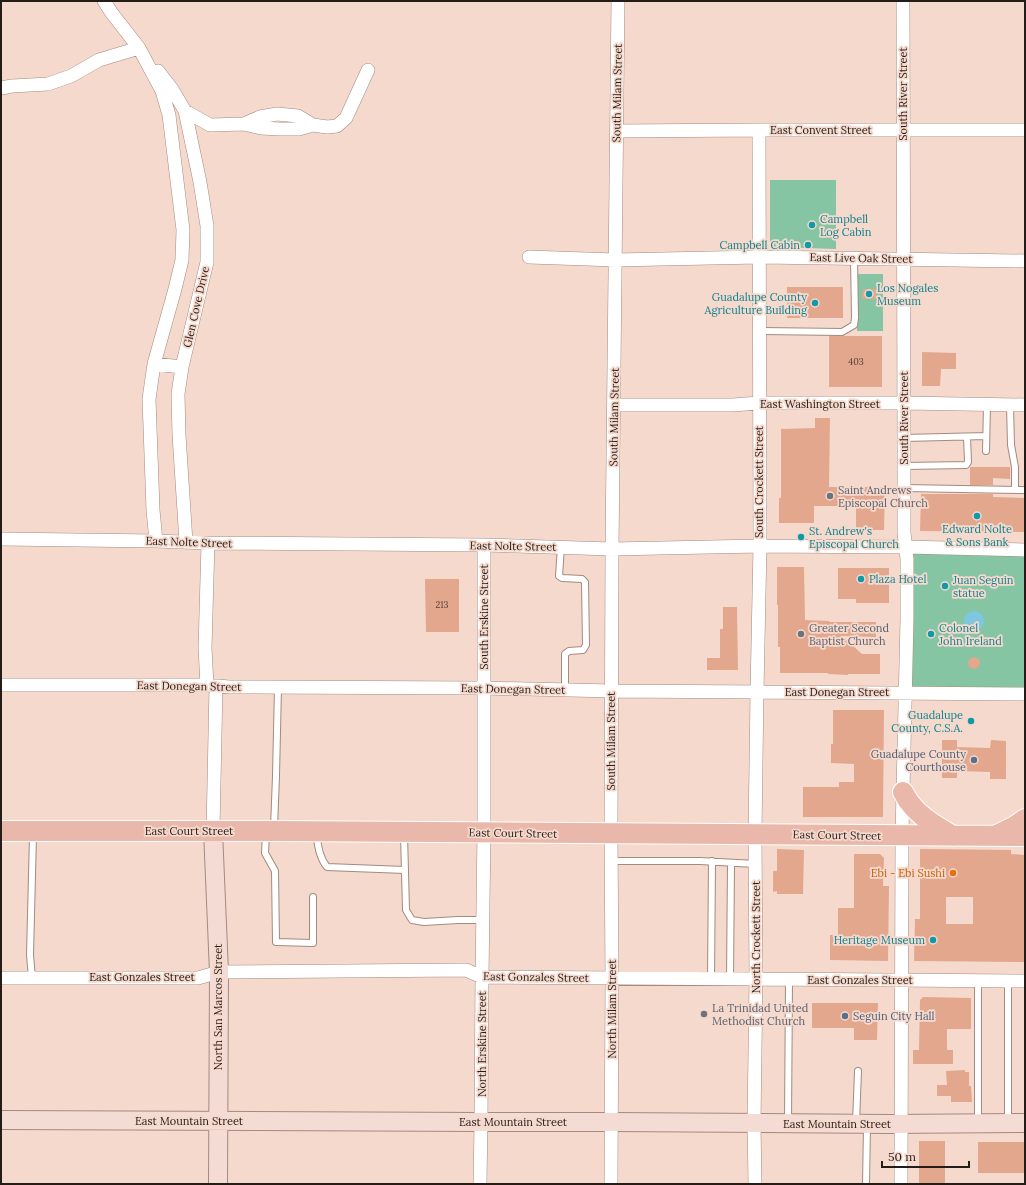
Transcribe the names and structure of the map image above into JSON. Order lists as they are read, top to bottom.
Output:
{
  "streets": {
    "main road": ["East Court Street"],
    "street": [
      "South Milam Street",
      "South River Street",
      "East Convent Street",
      "East Live Oak Street",
      "Glen Cove Drive",
      "East Washington Street",
      "South Crockett Street",
      "East Nolte Street",
      "South Erskine Street",
      "East Donegan Street",
      "North Crockett Street",
      "East Gonzales Street",
      "North San Marcos Street",
      "North Milam Street",
      "North Erskine Street",
      "East Mountain Street"
    ]
  },
  "crossings": [
    ["South Milam Street", "East Convent Street"],
    ["South Milam Street", "East Live Oak Street"],
    ["South Milam Street", "East Washington Street"],
    ["South Milam Street", "East Nolte Street"],
    ["South Milam Street", "East Donegan Street"],
    ["South Milam Street", "East Court Street"],
    ["South Milam Street", "North Milam Street"],
    ["South River Street", "East Convent Street"],
    ["South River Street", "East Live Oak Street"],
    ["South River Street", "East Washington Street"],
    ["South River Street", "East Nolte Street"],
    ["South River Street", "East Donegan Street"],
    ["South River Street", "East Court Street"],
    ["South River Street", "East Gonzales Street"],
    ["South River Street", "East Mountain Street"],
    ["East Convent Street", "South Crockett Street"],
    ["East Live Oak Street", "South Crockett Street"],
    ["Glen Cove Drive", "East Nolte Street"],
    ["East Washington Street", "South Crockett Street"],
    ["South Crockett Street", "East Nolte Street"],
    ["South Crockett Street", "East Donegan Street"],
    ["South Crockett Street", "East Court Street"],
    ["South Crockett Street", "North Crockett Street"],
    ["East Nolte Street", "South Erskine Street"],
    ["South Erskine Street", "East Donegan Street"],
    ["South Erskine Street", "East Court Street"],
    ["South Erskine Street", "North Erskine Street"],
    ["East Court Street", "North Crockett Street"],
    ["East Court Street", "North San Marcos Street"],
    ["East Court Street", "North Milam Street"],
    ["East Court Street", "North Erskine Street"],
    ["North Crockett Street", "East Gonzales Street"],
    ["North Crockett Street", "East Mountain Street"],
    ["East Gonzales Street", "North San Marcos Street"],
    ["East Gonzales Street", "North Milam Street"],
    ["East Gonzales Street", "North Erskine Street"],
    ["North San Marcos Street", "East Mountain Street"],
    ["North Milam Street", "East Mountain Street"],
    ["North Erskine Street", "East Mountain Street"]
  ],
  "places": [
    "Campbell Log Cabin",
    "Campbell Cabin",
    "Los Nogales Museum",
    "Guadalupe County Agriculture Building",
    "Saint Andrews Episcopal Church",
    "Edward Nolte & Sons Bank",
    "St. Andrew's Episcopal Church",
    "Plaza Hotel",
    "Juan Seguin statue",
    "Greater Second Baptist Church",
    "Colonel John Ireland",
    "Guadalupe County, C.S.A.",
    "Guadalupe County Courthouse",
    "Ebi - Ebi Sushi",
    "Heritage Museum",
    "La Trinidad United Methodist Church",
    "Seguin City Hall"
  ],
  "house_numbers": ["403", "213"],
  "scale_bar": "50 m"
}
